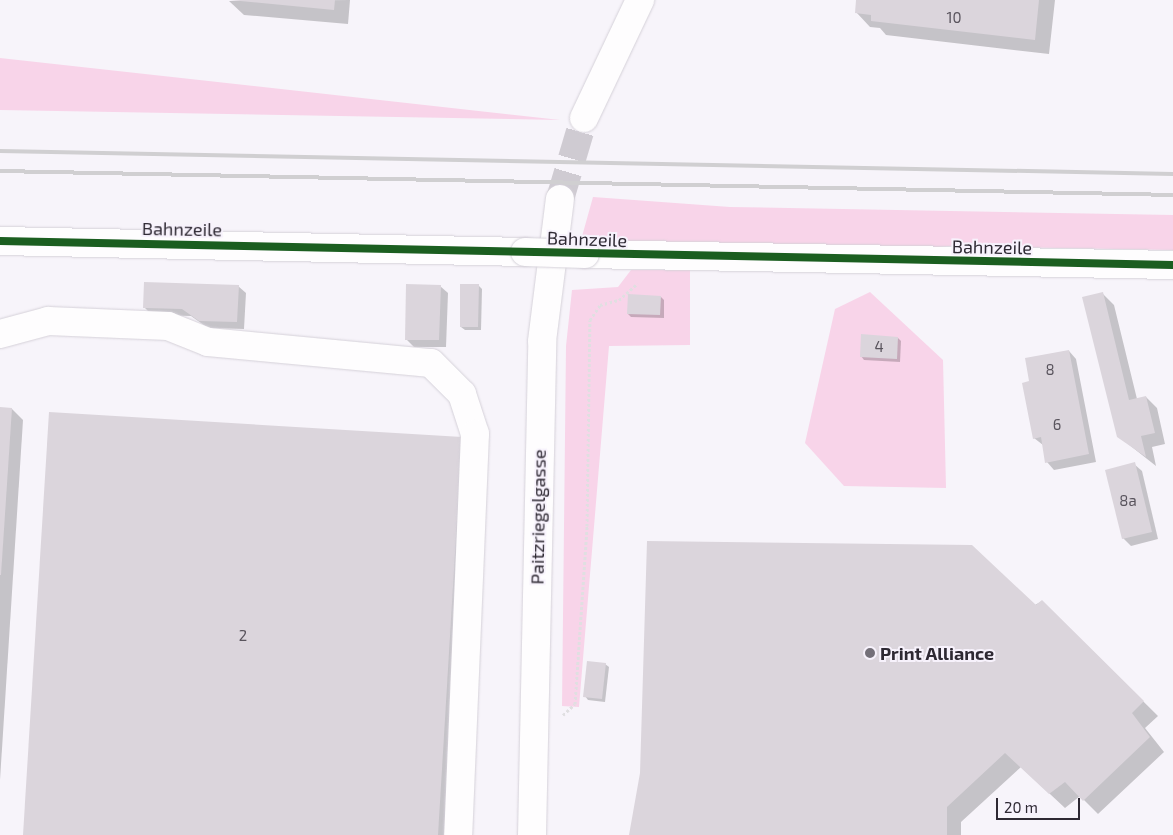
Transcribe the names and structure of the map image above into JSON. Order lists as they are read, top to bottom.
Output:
{
  "streets": {
    "street": ["Bahnzeile", "Paitzriegelgasse"]
  },
  "places": ["Print Alliance"],
  "house_numbers": [
    "10",
    "4",
    "8",
    "6",
    "8a",
    "2"
  ],
  "scale_bar": "20 m"
}
